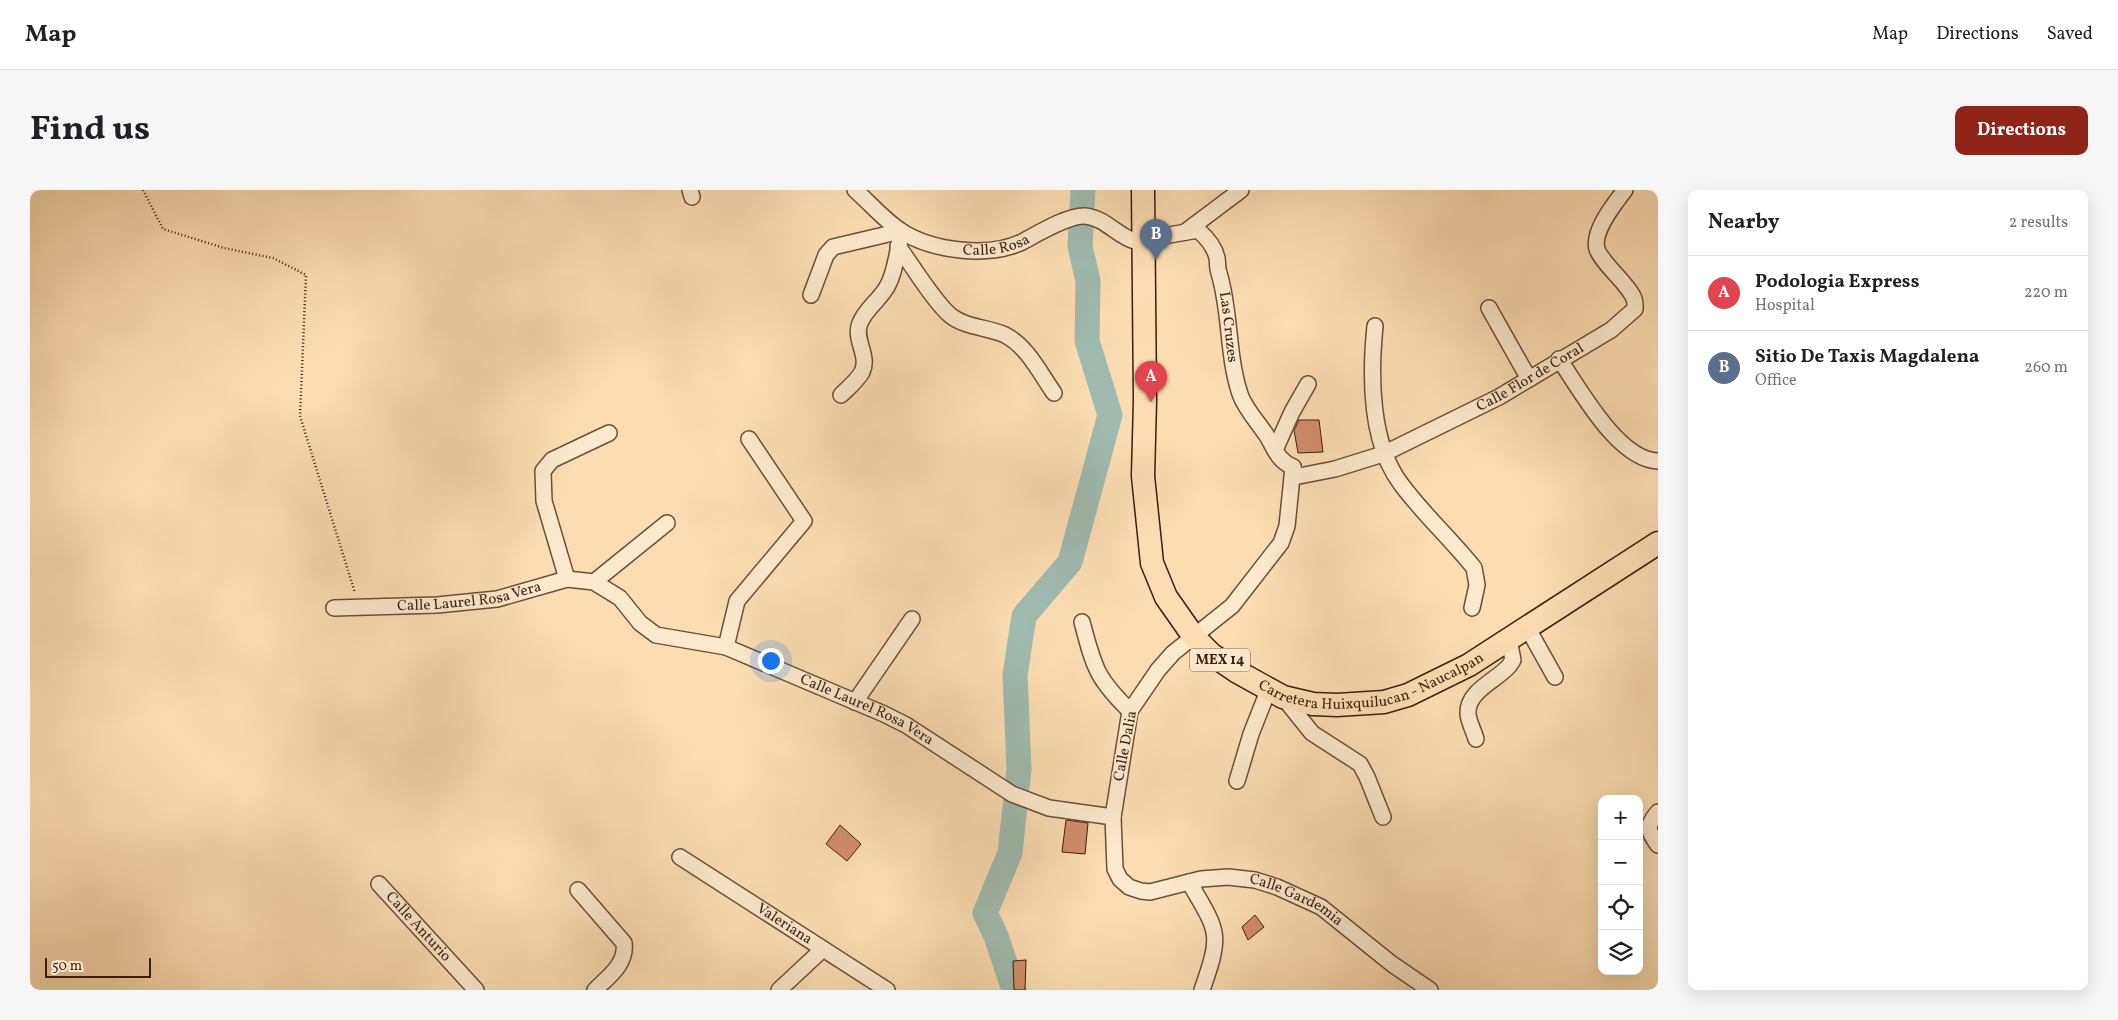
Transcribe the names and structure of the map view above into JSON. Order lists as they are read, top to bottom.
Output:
{
  "streets": {
    "main road": ["MEX 14", "Carretera Huixquilucan - Naucalpan"],
    "street": [
      "Calle Rosa",
      "Las Cruzes",
      "Calle Flor de Coral",
      "Calle Laurel Rosa Vera",
      "Calle Dalia",
      "Calle Gardemia",
      "Valeriana",
      "Calle Anturio"
    ]
  },
  "crossings": [
    ["Calle Rosa", "Las Cruzes"],
    ["Calle Rosa", "Carretera Huixquilucan - Naucalpan"],
    ["Las Cruzes", "Calle Flor de Coral"],
    ["Las Cruzes", "Carretera Huixquilucan - Naucalpan"],
    ["Las Cruzes", "Calle Dalia"],
    ["Calle Flor de Coral", "Calle Dalia"],
    ["Calle Laurel Rosa Vera", "Calle Dalia"],
    ["Carretera Huixquilucan - Naucalpan", "Calle Dalia"],
    ["Calle Dalia", "Calle Gardemia"]
  ],
  "scale_bar": "50 m",
  "page": {
    "header": "Map",
    "nav": ["Map", "Directions", "Saved"],
    "title": "Find us",
    "buttons": "Directions",
    "heading": ["Nearby", "2 results"],
    "pins": ["B", "A"],
    "list": [
      {
        "mark": "A",
        "name": "Podologia Express",
        "note": "Hospital",
        "value": "220 m"
      },
      {
        "mark": "B",
        "name": "Sitio De Taxis Magdalena",
        "note": "Office",
        "value": "260 m"
      }
    ],
    "map_buttons": ["+", "−"],
    "scale": "50 m"
  }
}
